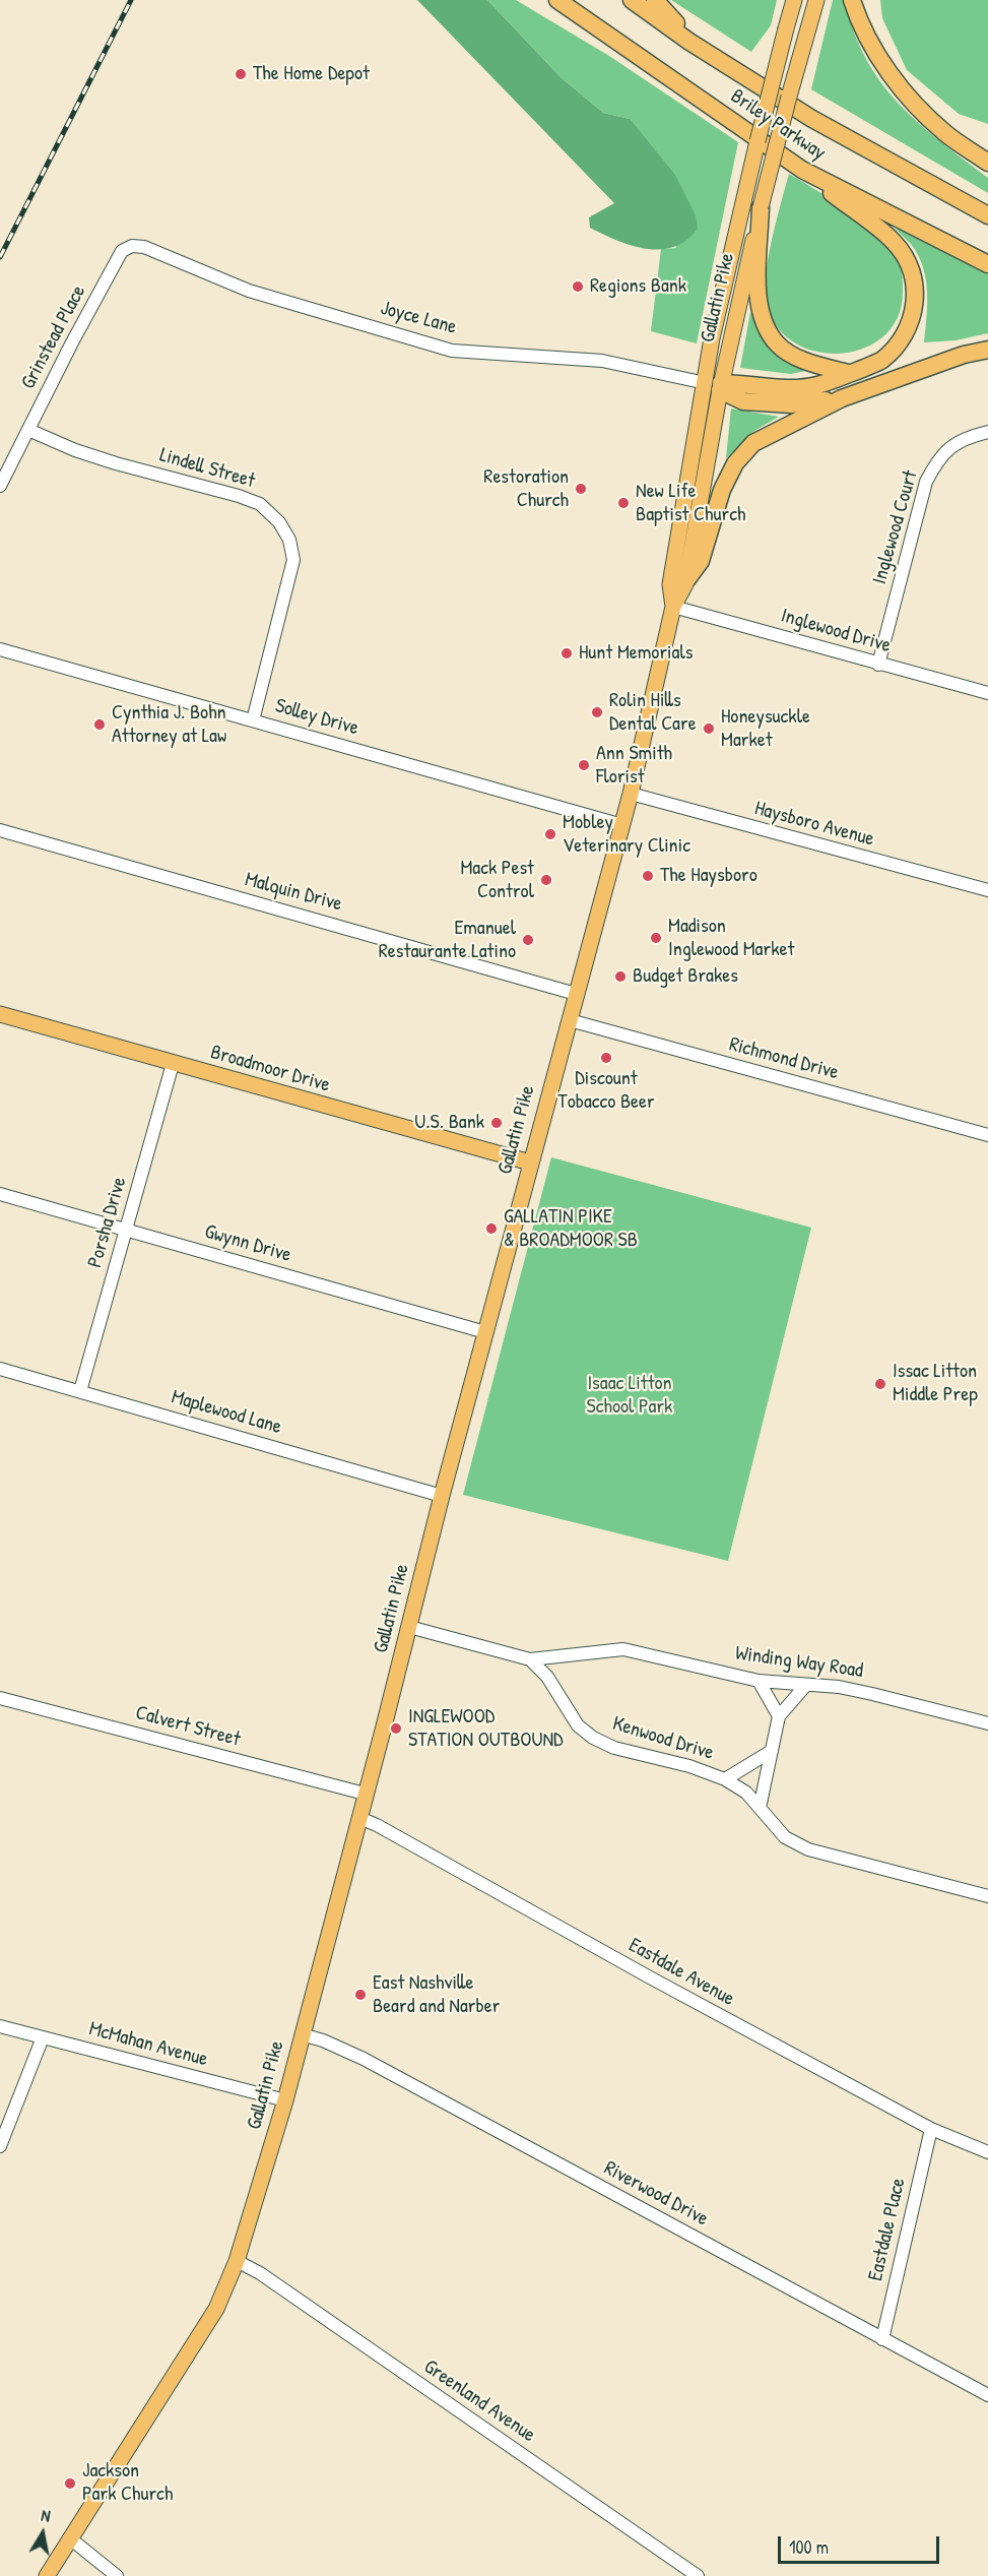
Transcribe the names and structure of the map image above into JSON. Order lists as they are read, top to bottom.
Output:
{
  "streets": {
    "highway": ["Briley Parkway"],
    "main road": ["Gallatin Pike", "Broadmoor Drive"],
    "street": [
      "Joyce Lane",
      "Grinstead Place",
      "Lindell Street",
      "Inglewood Court",
      "Inglewood Drive",
      "Solley Drive",
      "Haysboro Avenue",
      "Malquin Drive",
      "Richmond Drive",
      "Porsha Drive",
      "Gwynn Drive",
      "Maplewood Lane",
      "Winding Way Road",
      "Calvert Street",
      "Kenwood Drive",
      "Eastdale Avenue",
      "McMahan Avenue",
      "Riverwood Drive",
      "Eastdale Place",
      "Greenland Avenue"
    ]
  },
  "crossings": [
    ["Gallatin Pike", "Joyce Lane"],
    ["Gallatin Pike", "Inglewood Drive"],
    ["Gallatin Pike", "Solley Drive"],
    ["Gallatin Pike", "Haysboro Avenue"],
    ["Gallatin Pike", "Malquin Drive"],
    ["Gallatin Pike", "Richmond Drive"],
    ["Gallatin Pike", "Broadmoor Drive"],
    ["Gallatin Pike", "Gwynn Drive"],
    ["Gallatin Pike", "Maplewood Lane"],
    ["Gallatin Pike", "Calvert Street"],
    ["Gallatin Pike", "Eastdale Avenue"],
    ["Gallatin Pike", "McMahan Avenue"],
    ["Gallatin Pike", "Riverwood Drive"],
    ["Gallatin Pike", "Greenland Avenue"],
    ["Joyce Lane", "Grinstead Place"],
    ["Grinstead Place", "Lindell Street"],
    ["Lindell Street", "Solley Drive"],
    ["Inglewood Court", "Inglewood Drive"],
    ["Broadmoor Drive", "Porsha Drive"],
    ["Porsha Drive", "Gwynn Drive"],
    ["Porsha Drive", "Maplewood Lane"],
    ["Winding Way Road", "Kenwood Drive"],
    ["Eastdale Avenue", "Eastdale Place"],
    ["Riverwood Drive", "Eastdale Place"]
  ],
  "parks": ["Isaac Litton School Park"],
  "places": [
    "The Home Depot",
    "Regions Bank",
    "Restoration Church",
    "New Life Baptist Church",
    "Hunt Memorials",
    "Rolin Hills Dental Care",
    "Cynthia J. Bohn Attorney at Law",
    "Honeysuckle Market",
    "Ann Smith Florist",
    "Mobley Veterinary Clinic",
    "The Haysboro",
    "Mack Pest Control",
    "Madison Inglewood Market",
    "Emanuel Restaurante Latino",
    "Budget Brakes",
    "Discount Tobacco Beer",
    "U.S. Bank",
    "GALLATIN PIKE & BROADMOOR SB",
    "Issac Litton Middle Prep",
    "INGLEWOOD STATION OUTBOUND",
    "East Nashville Beard and Narber",
    "Jackson Park Church"
  ],
  "scale_bar": "100 m",
  "north": "top"
}
